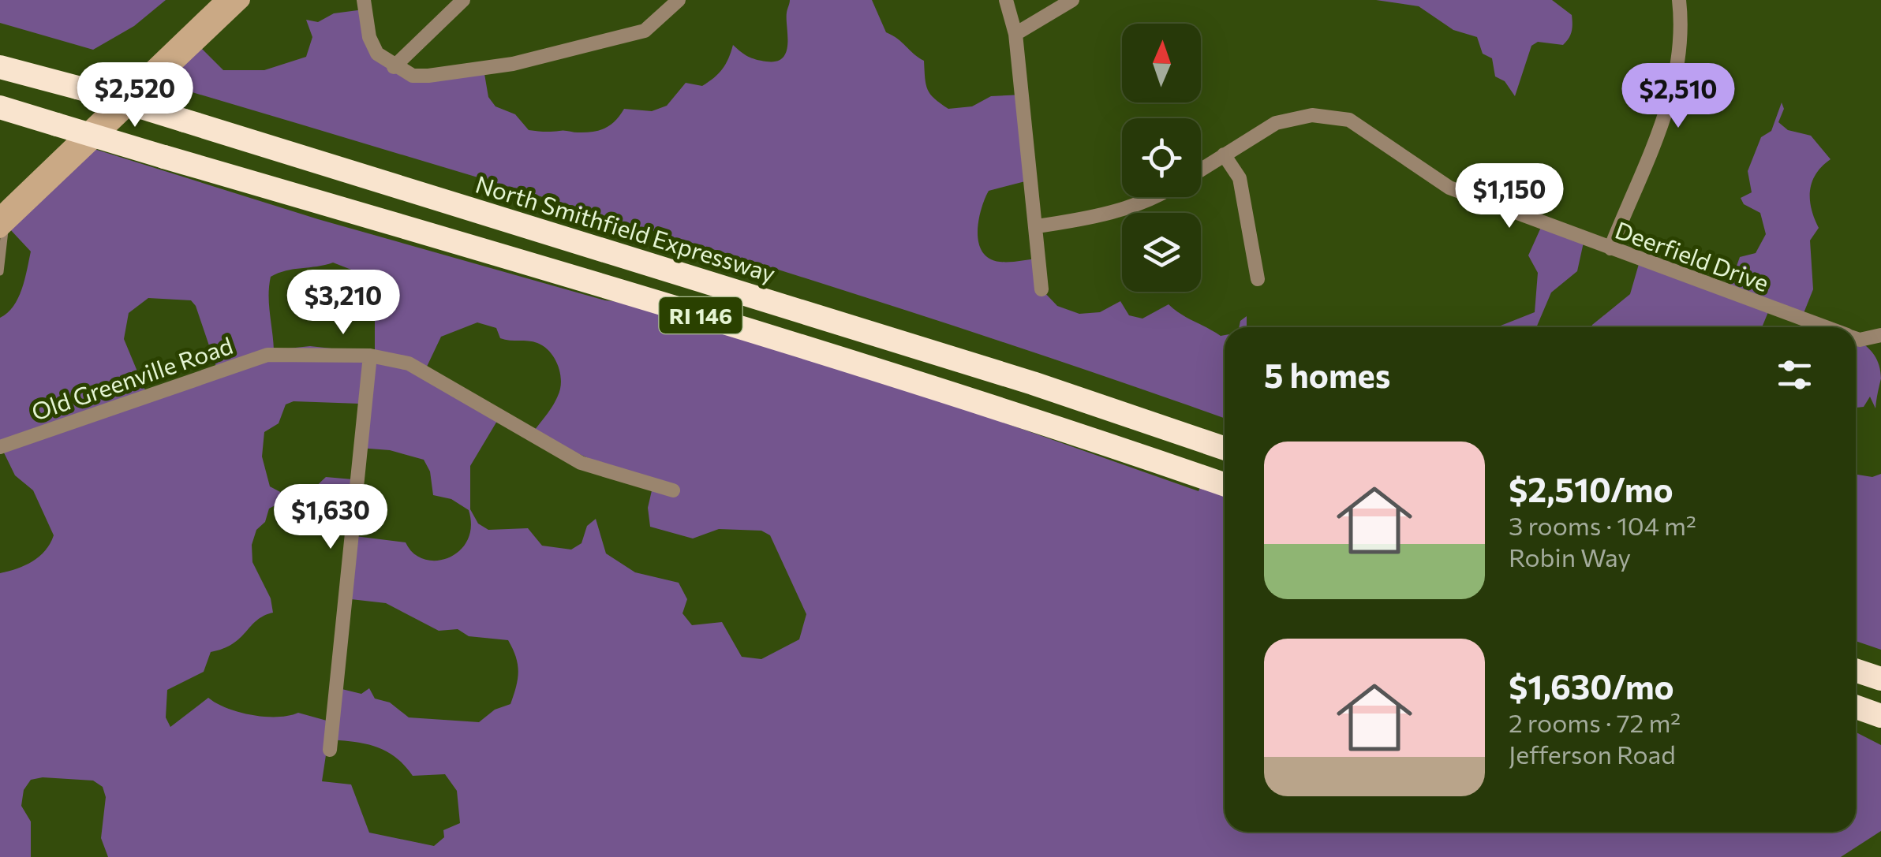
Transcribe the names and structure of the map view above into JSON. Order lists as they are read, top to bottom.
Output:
{
  "streets": {
    "highway": ["North Smithfield Expressway", "RI 146"],
    "street": ["Deerfield Drive", "Old Greenville Road"]
  },
  "north": "top",
  "page": {
    "price": [
      "$2,520",
      "$2,510",
      "$1,150",
      "$3,210",
      "$1,630"
    ],
    "heading": "5 homes",
    "list": [
      {
        "name": "$2,510/mo",
        "note": "3 rooms · 104 m² · Robin Way"
      },
      {
        "name": "$1,630/mo",
        "note": "2 rooms · 72 m² · Jefferson Road"
      }
    ]
  }
}
